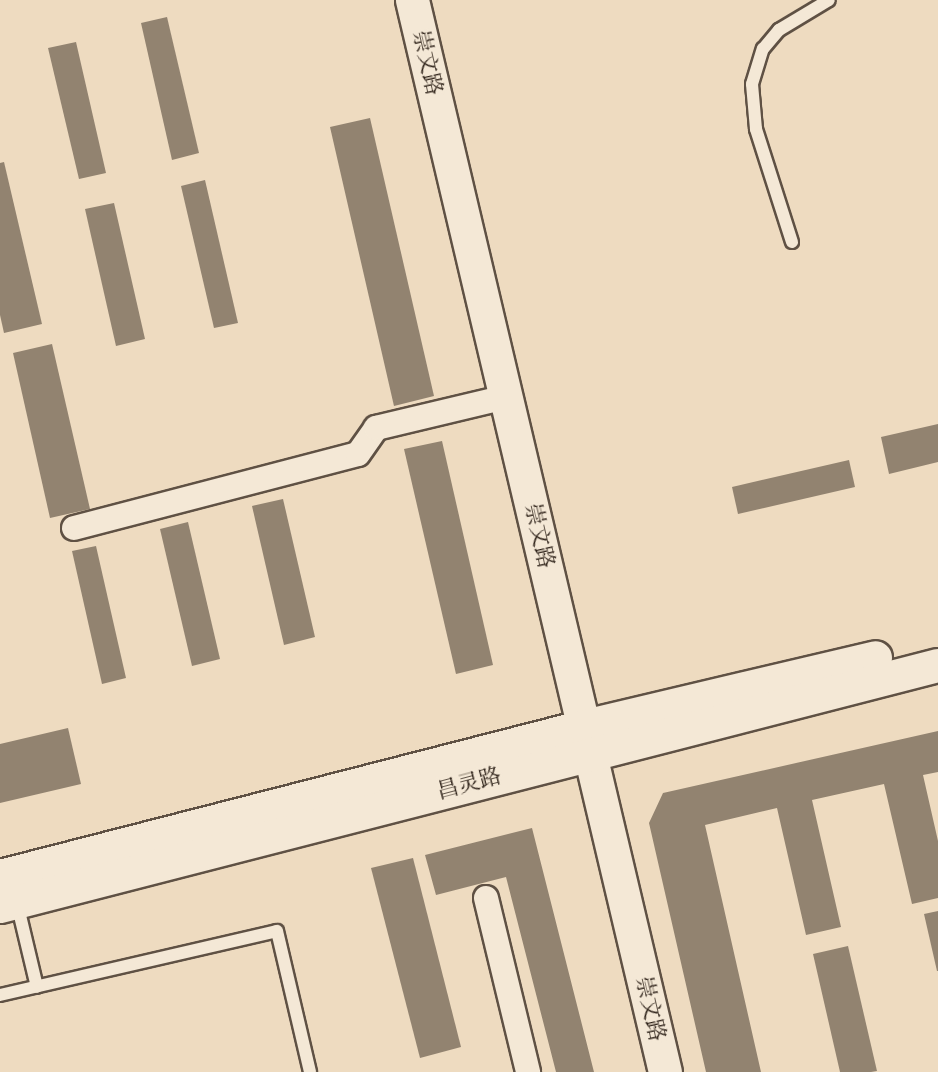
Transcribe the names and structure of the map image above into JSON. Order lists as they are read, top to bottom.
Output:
{
  "streets": {
    "main road": ["崇文路", "昌灵路"]
  },
  "crossings": [
    ["崇文路", "昌灵路"]
  ]
}
